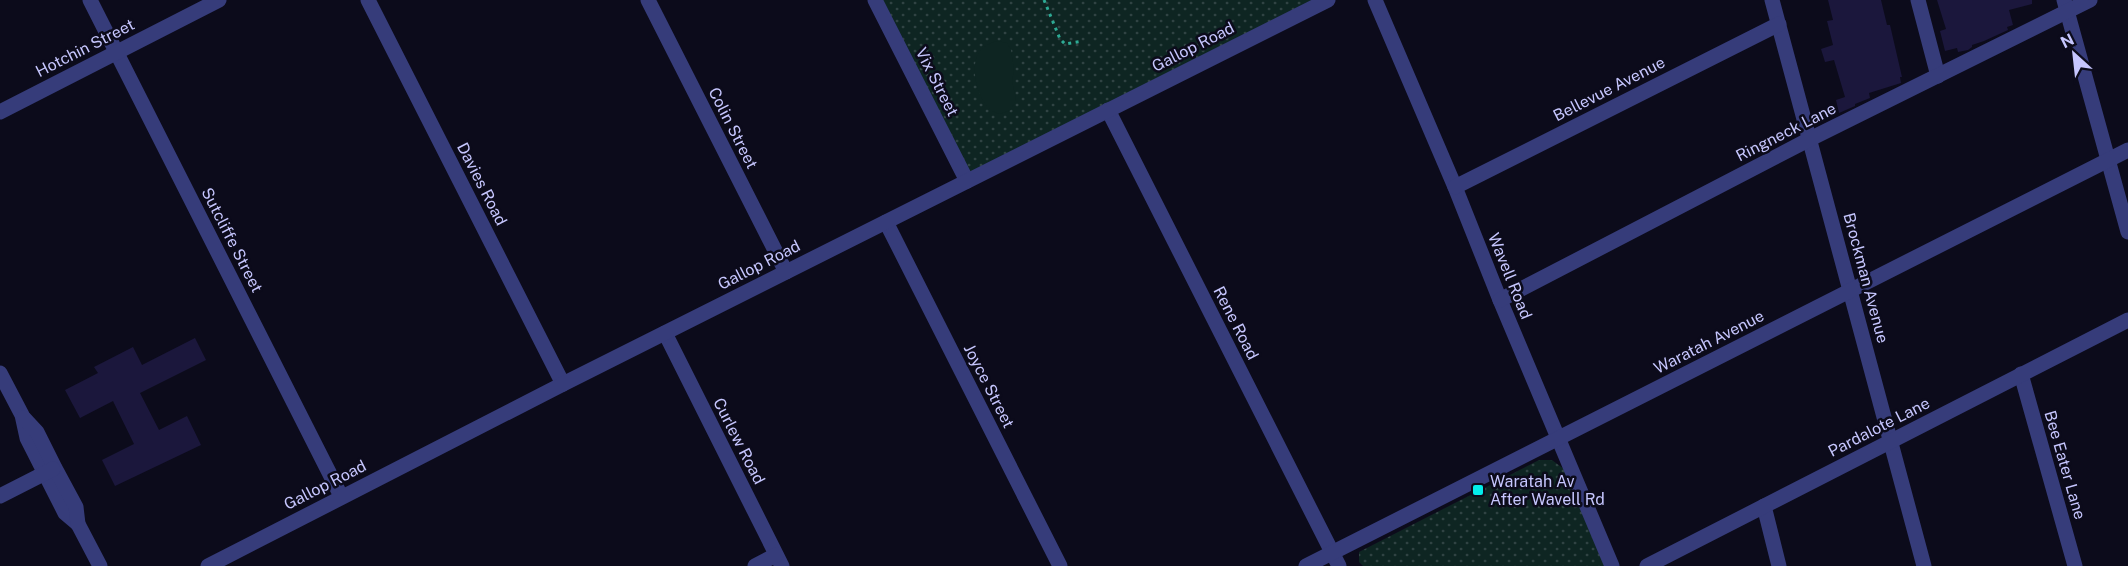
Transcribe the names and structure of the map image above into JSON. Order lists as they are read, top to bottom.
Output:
{
  "streets": {
    "street": [
      "Gallop Road",
      "Hotchin Street",
      "Vix Street",
      "Bellevue Avenue",
      "Colin Street",
      "Ringneck Lane",
      "Davies Road",
      "Sutcliffe Street",
      "Wavell Road",
      "Brockman Avenue",
      "Rene Road",
      "Waratah Avenue",
      "Joyce Street",
      "Pardalote Lane",
      "Curlew Road",
      "Bee Eater Lane"
    ]
  },
  "crossings": [
    ["Gallop Road", "Vix Street"],
    ["Gallop Road", "Colin Street"],
    ["Gallop Road", "Davies Road"],
    ["Gallop Road", "Sutcliffe Street"],
    ["Gallop Road", "Rene Road"],
    ["Gallop Road", "Joyce Street"],
    ["Gallop Road", "Curlew Road"],
    ["Hotchin Street", "Sutcliffe Street"],
    ["Bellevue Avenue", "Wavell Road"],
    ["Bellevue Avenue", "Brockman Avenue"],
    ["Ringneck Lane", "Wavell Road"],
    ["Ringneck Lane", "Brockman Avenue"],
    ["Wavell Road", "Waratah Avenue"],
    ["Brockman Avenue", "Waratah Avenue"],
    ["Brockman Avenue", "Pardalote Lane"],
    ["Rene Road", "Waratah Avenue"],
    ["Pardalote Lane", "Bee Eater Lane"]
  ],
  "places": {
    "transit": ["Waratah Av After Wavell Rd"]
  },
  "north": "top left"
}
